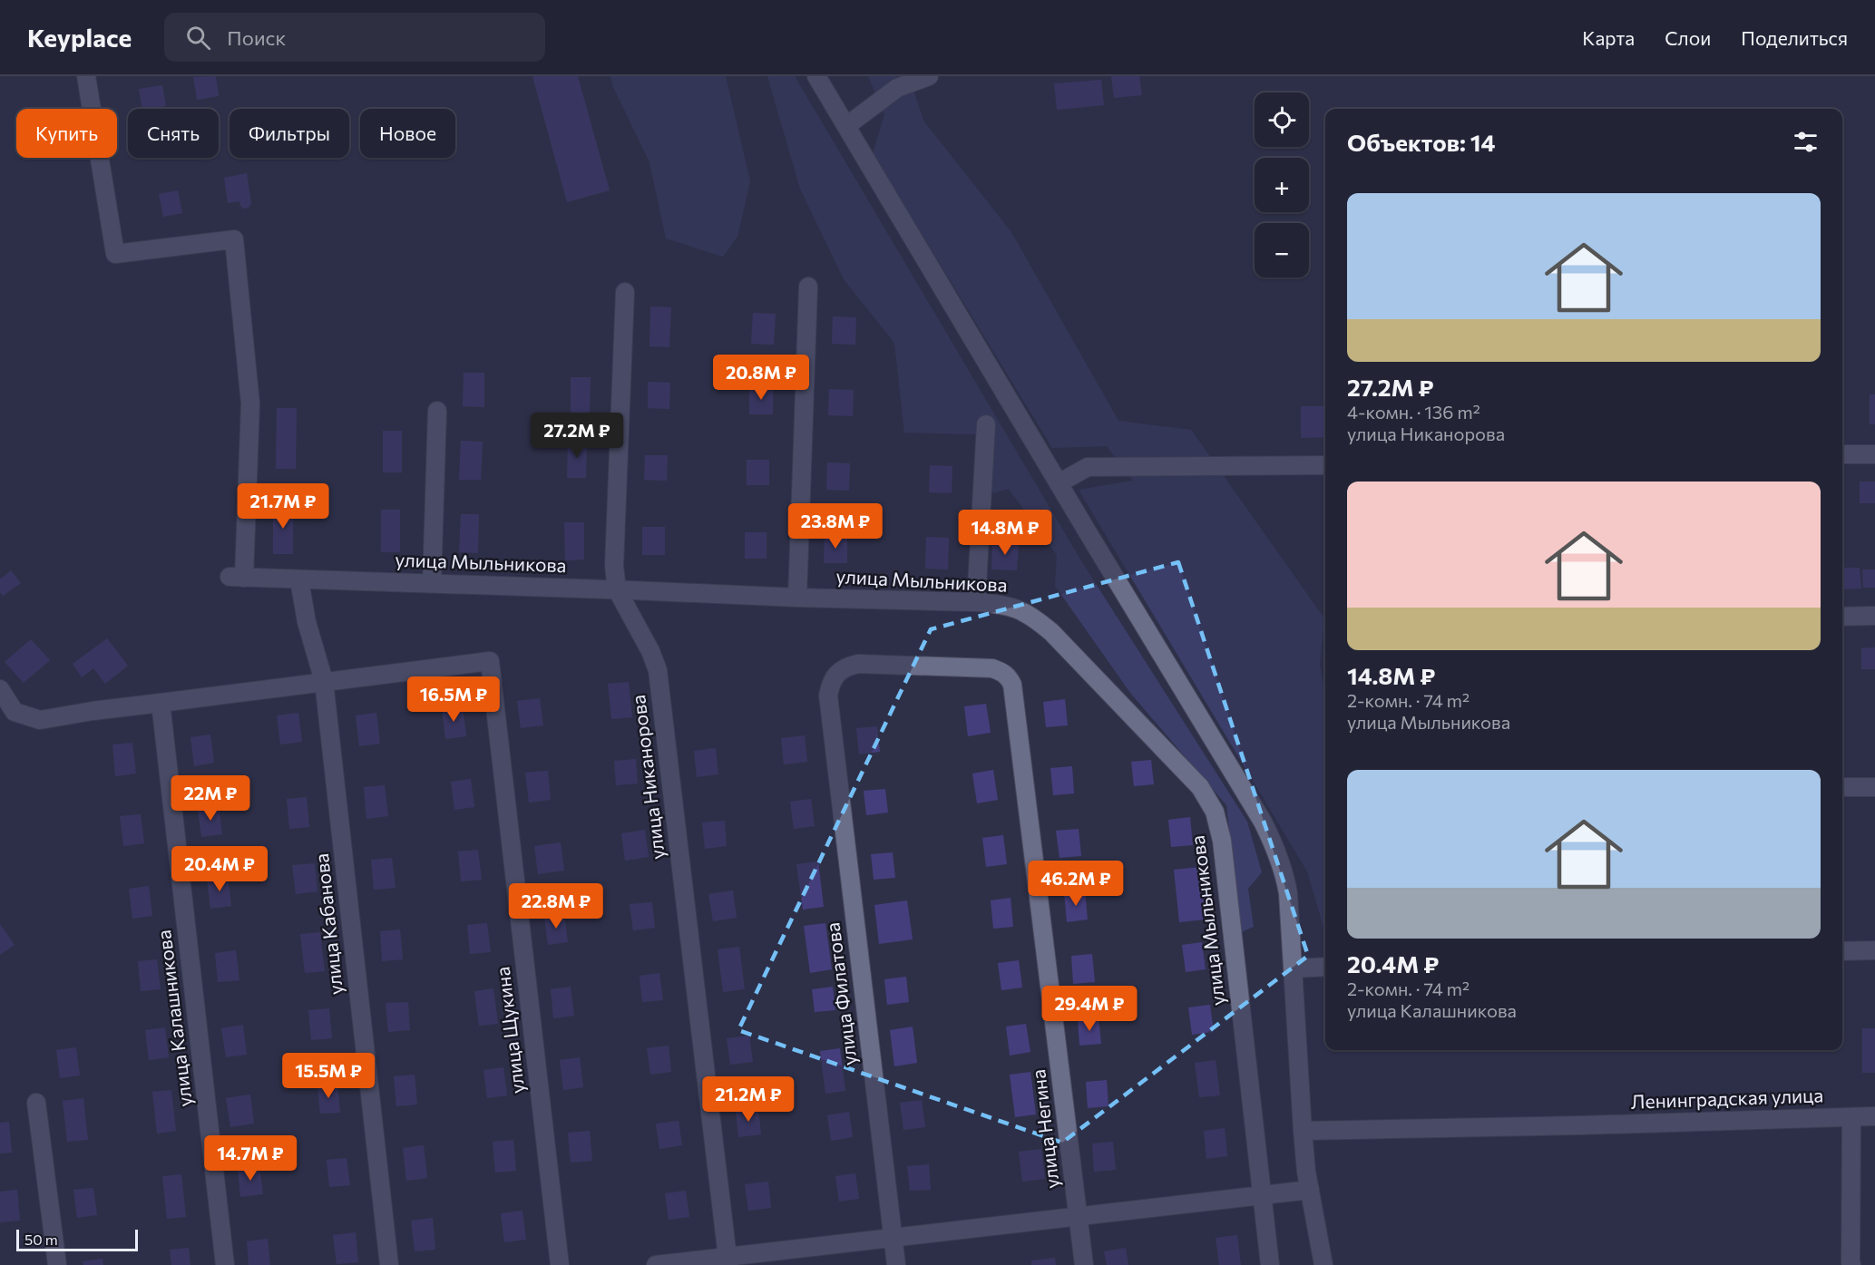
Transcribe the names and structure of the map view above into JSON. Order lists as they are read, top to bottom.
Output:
{
  "streets": {
    "street": [
      "улица Мыльникова",
      "улица Никанорова",
      "улица Кабанова",
      "улица Филатова",
      "улица Калашникова",
      "улица Щукина",
      "Ленинградская улица",
      "улица Негина"
    ]
  },
  "crossings": [
    ["улица Мыльникова", "улица Никанорова"],
    ["улица Мыльникова", "улица Кабанова"],
    ["улица Кабанова", "улица Щукина"],
    ["улица Филатова", "улица Негина"]
  ],
  "scale_bar": "50 m",
  "page": {
    "header": "Keyplace",
    "search": "Поиск",
    "nav": ["Карта", "Слои", "Поделиться"],
    "map_buttons": ["+", "−"],
    "chip": [
      "Купить",
      "Снять",
      "Фильтры",
      "Новое"
    ],
    "heading": "Объектов: 14",
    "list": [
      {
        "name": "27.2M ₽",
        "note": "4-комн. · 136 m² · улица Никанорова"
      },
      {
        "name": "14.8M ₽",
        "note": "2-комн. · 74 m² · улица Мыльникова"
      },
      {
        "name": "20.4M ₽",
        "note": "2-комн. · 74 m² · улица Калашникова"
      }
    ],
    "price": [
      "20.8M ₽",
      "27.2M ₽",
      "21.7M ₽",
      "23.8M ₽",
      "14.8M ₽",
      "16.5M ₽",
      "22M ₽",
      "20.4M ₽",
      "46.2M ₽",
      "22.8M ₽",
      "29.4M ₽",
      "15.5M ₽",
      "21.2M ₽",
      "14.7M ₽"
    ],
    "scale": "50 m"
  }
}
